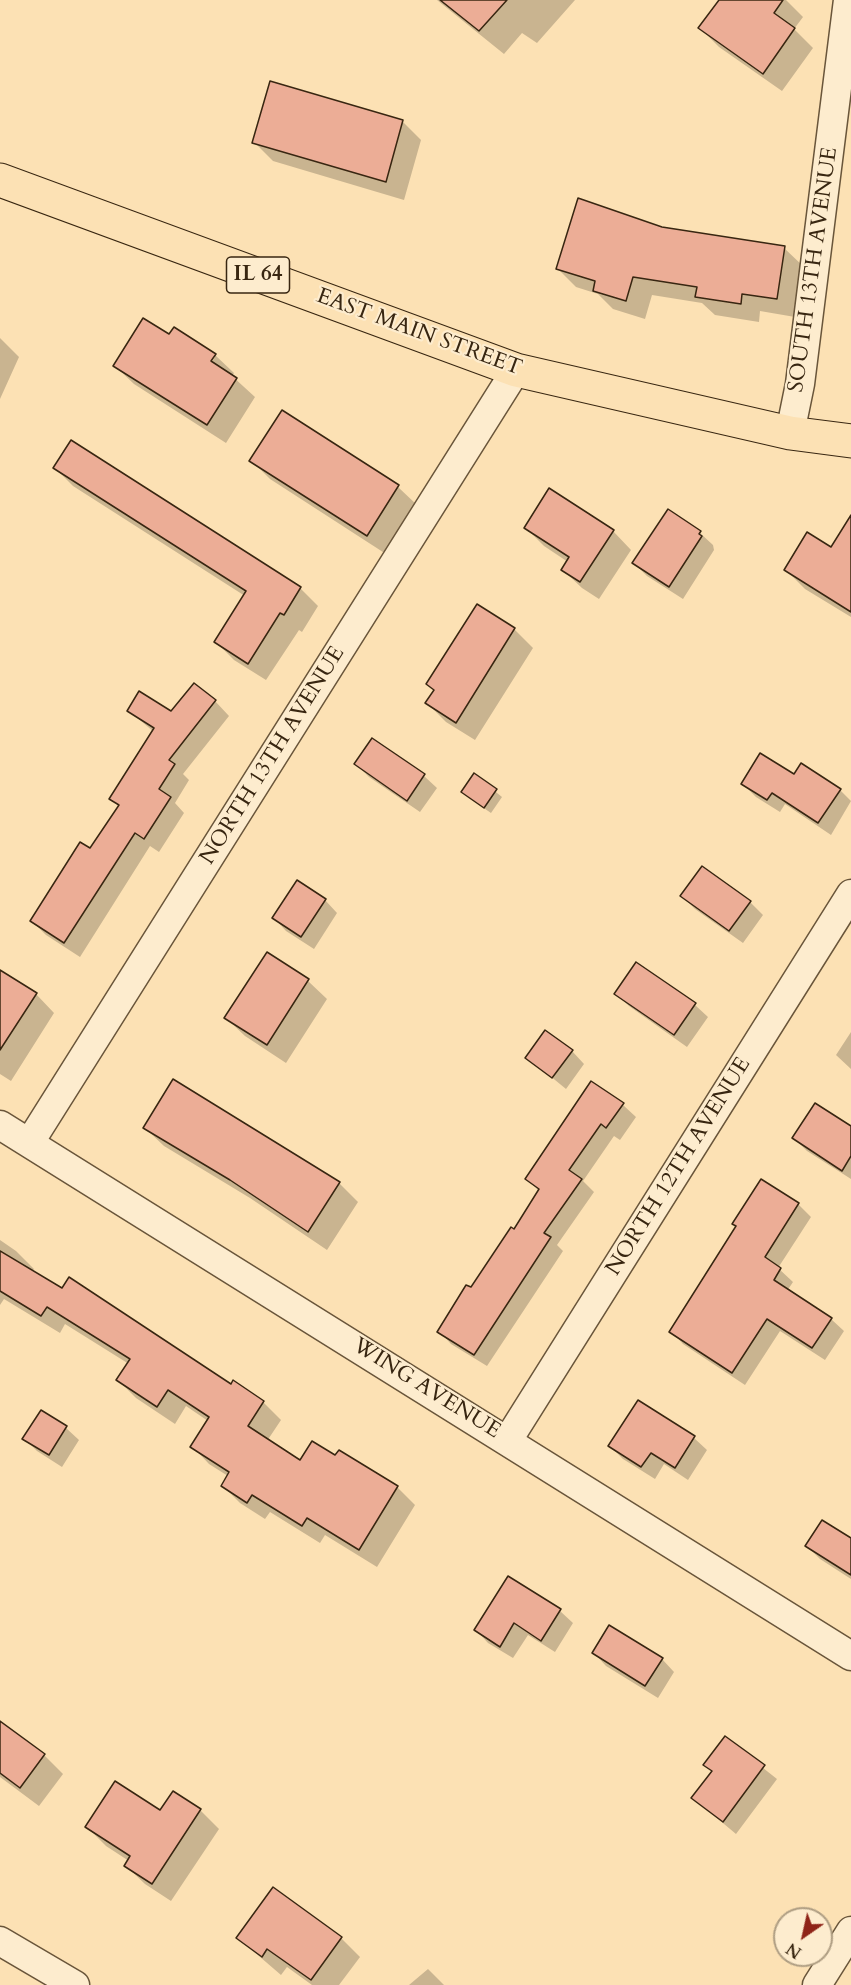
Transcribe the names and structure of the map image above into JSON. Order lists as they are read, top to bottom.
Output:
{
  "streets": {
    "main road": ["IL 64", "EAST MAIN STREET"],
    "street": [
      "SOUTH 13TH AVENUE",
      "NORTH 13TH AVENUE",
      "NORTH 12TH AVENUE",
      "WING AVENUE"
    ]
  },
  "crossings": [
    ["SOUTH 13TH AVENUE", "EAST MAIN STREET"],
    ["EAST MAIN STREET", "NORTH 13TH AVENUE"],
    ["NORTH 13TH AVENUE", "WING AVENUE"],
    ["NORTH 12TH AVENUE", "WING AVENUE"]
  ],
  "north": "bottom left"
}
